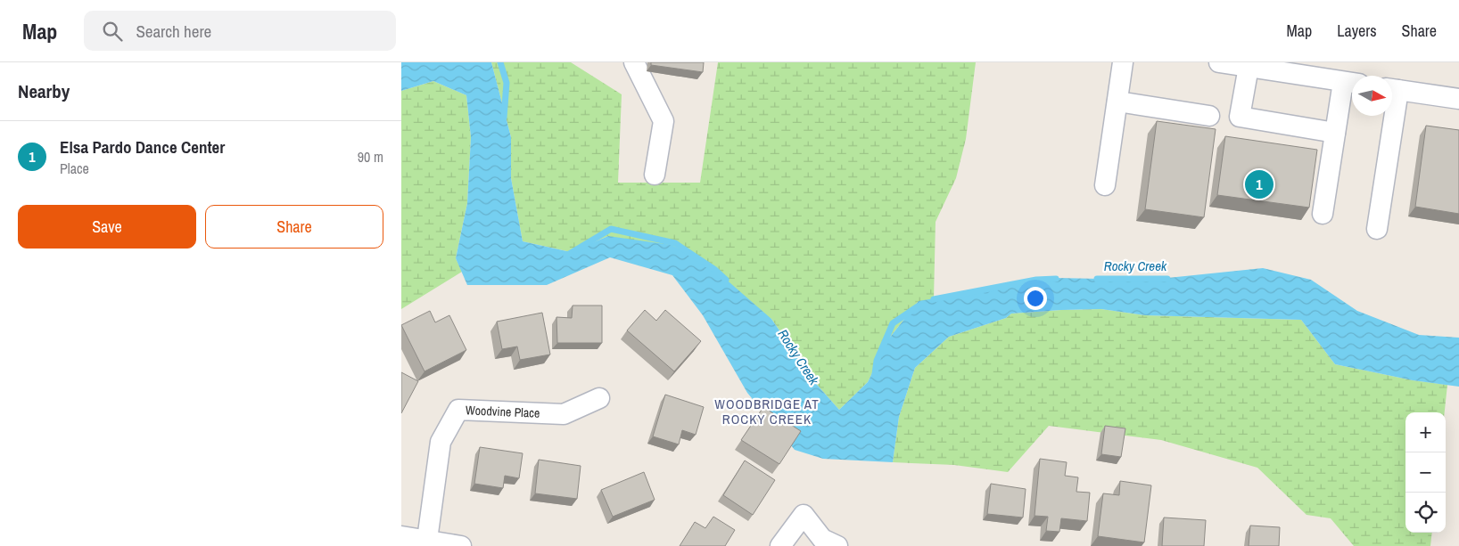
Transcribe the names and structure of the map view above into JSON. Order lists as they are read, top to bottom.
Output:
{
  "streets": {
    "street": ["Woodvine Place"]
  },
  "districts": ["WOODBRIDGE AT ROCKY CREEK"],
  "water": ["Rocky Creek"],
  "north": "right",
  "page": {
    "header": "Map",
    "search": "Search here",
    "nav": ["Map", "Layers", "Share"],
    "heading": "Nearby",
    "list": [
      {
        "mark": "1",
        "name": "Elsa Pardo Dance Center",
        "note": "Place",
        "value": "90 m"
      }
    ],
    "pins": "1",
    "buttons": ["Save", "Share"],
    "map_buttons": ["+", "−"]
  }
}
